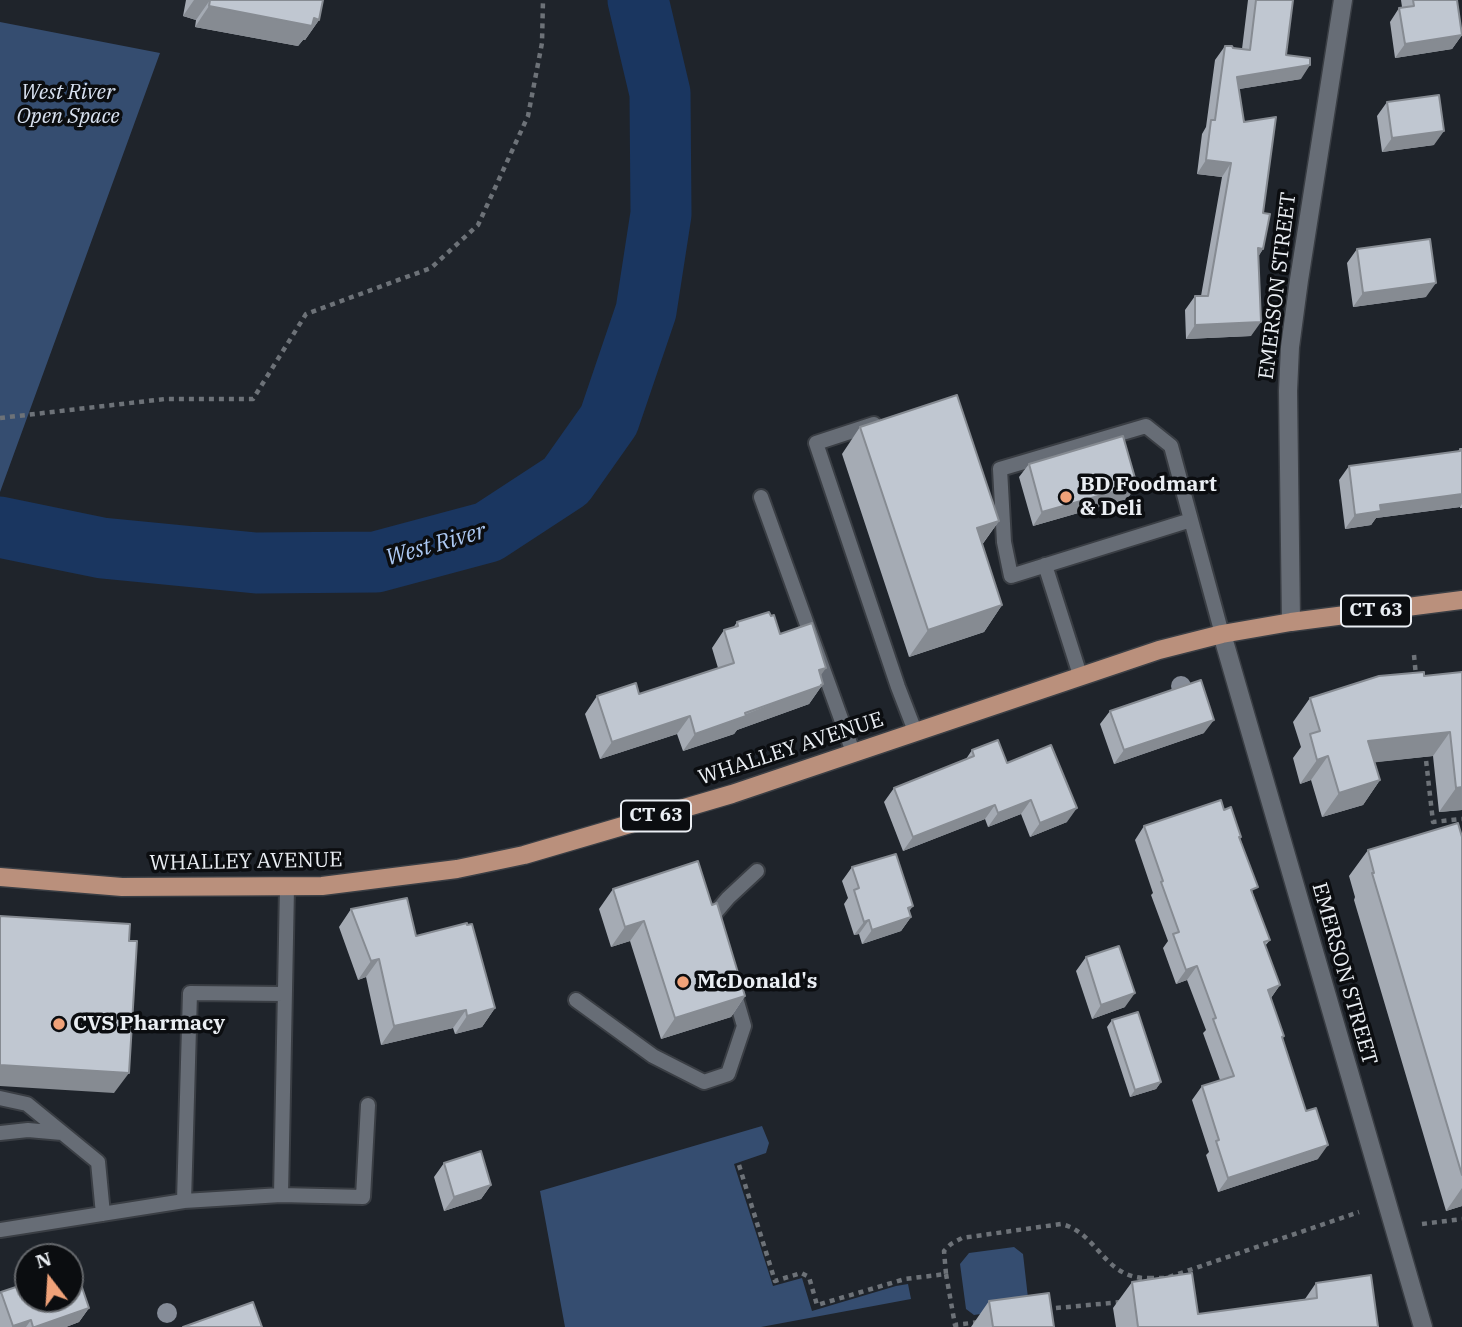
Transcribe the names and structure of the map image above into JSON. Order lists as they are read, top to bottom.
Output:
{
  "streets": {
    "main road": ["CT 63", "WHALLEY AVENUE"],
    "street": ["EMERSON STREET"]
  },
  "crossings": [
    ["EMERSON STREET", "WHALLEY AVENUE"]
  ],
  "water": ["West River"],
  "parks": ["West River Open Space"],
  "places": ["BD Foodmart & Deli", "McDonald's", "CVS Pharmacy"],
  "north": "top"
}
